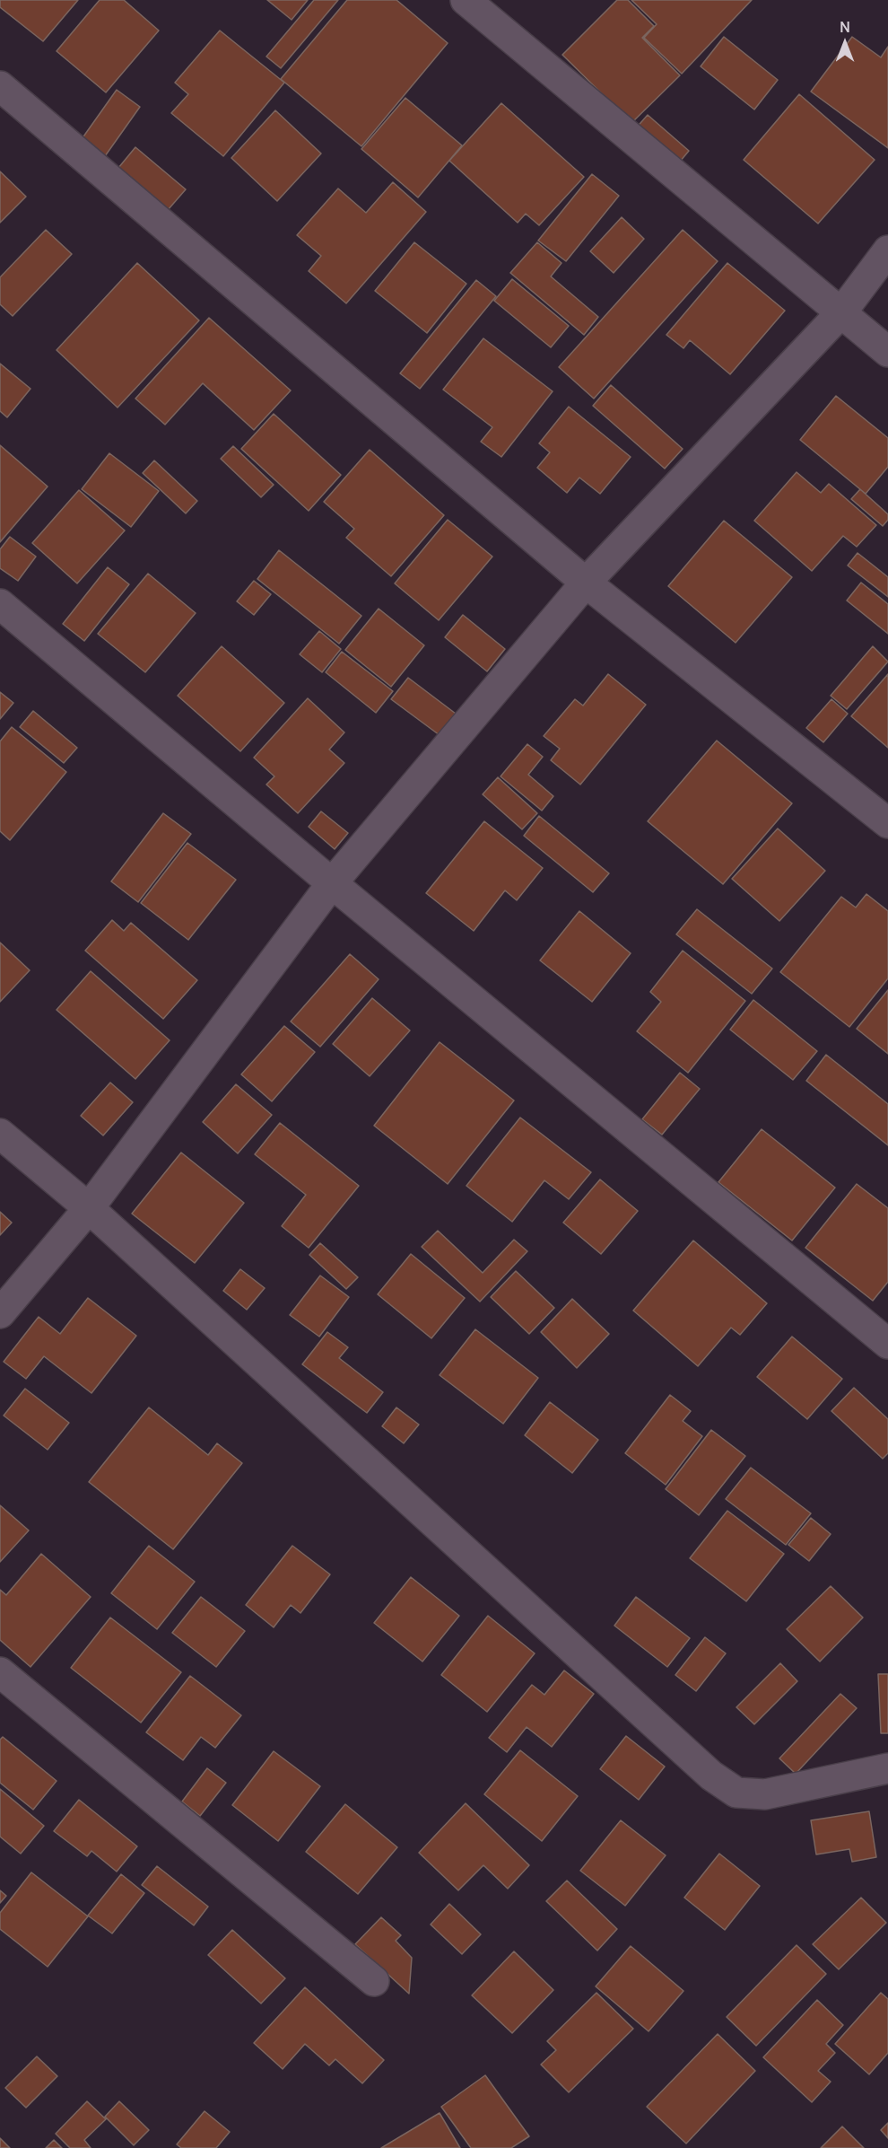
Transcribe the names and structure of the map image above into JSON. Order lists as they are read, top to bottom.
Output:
{
  "north": "top"
}
